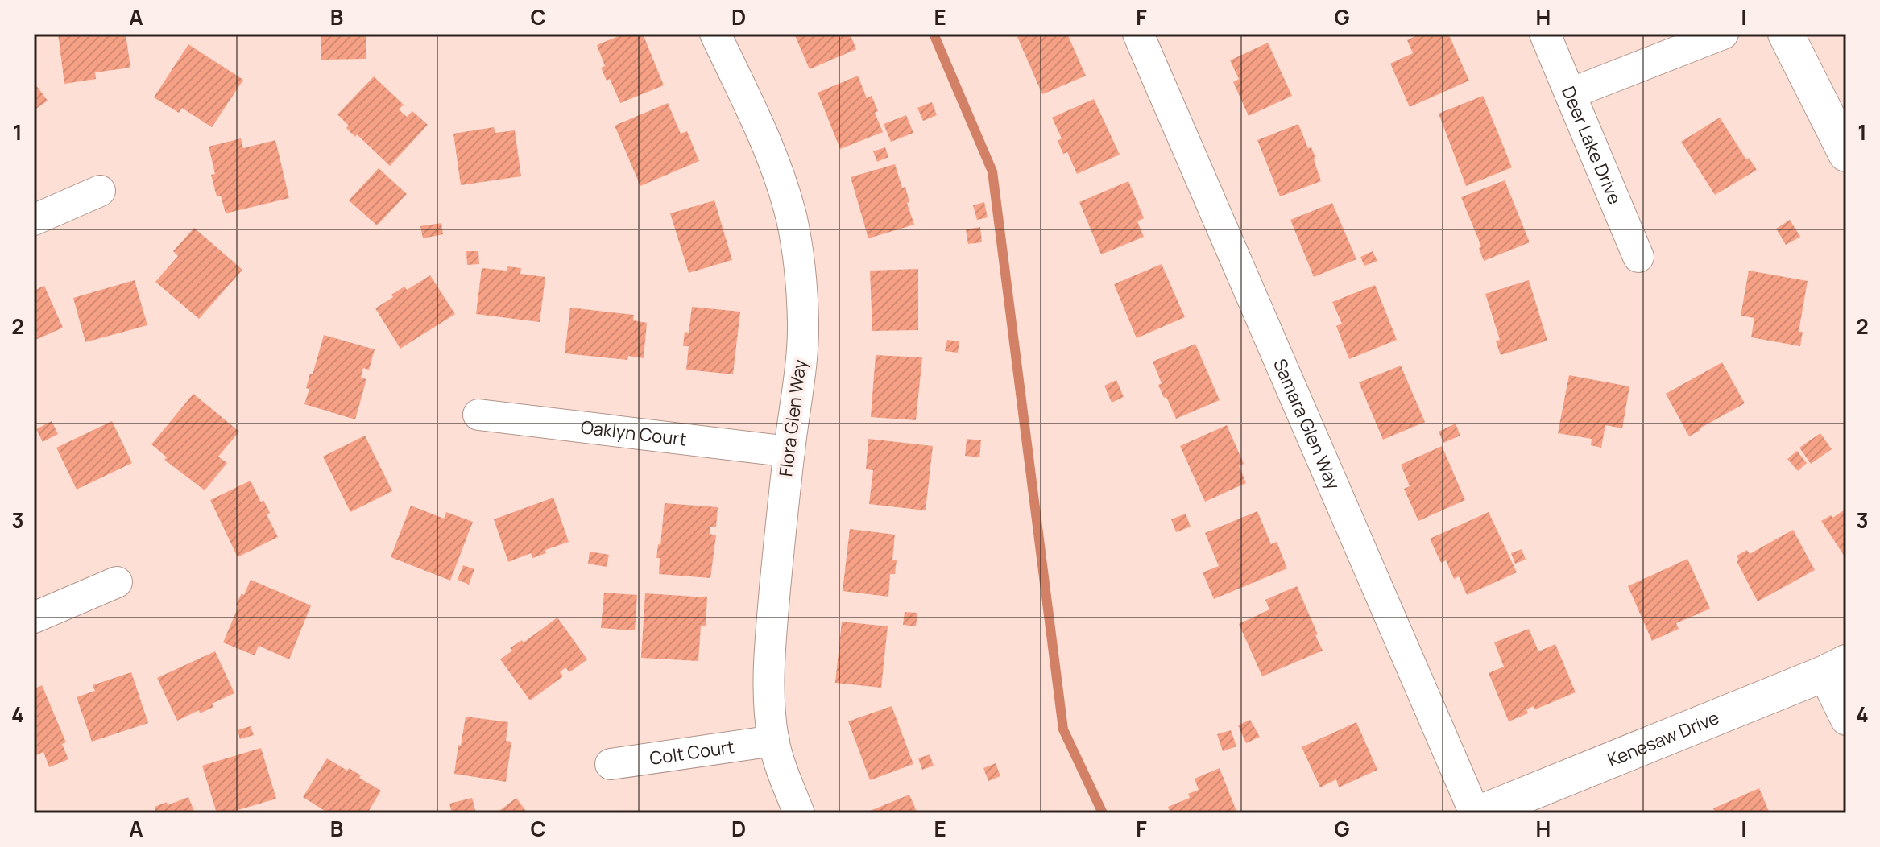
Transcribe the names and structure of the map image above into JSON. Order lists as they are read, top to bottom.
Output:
{
  "streets": {
    "street": [
      "Deer Lake Drive",
      "Flora Glen Way",
      "Samara Glen Way",
      "Oaklyn Court",
      "Kenesaw Drive",
      "Colt Court"
    ]
  },
  "crossings": [
    ["Flora Glen Way", "Oaklyn Court"],
    ["Flora Glen Way", "Colt Court"],
    ["Samara Glen Way", "Kenesaw Drive"]
  ],
  "grid": {
    "columns": [
      "A",
      "B",
      "C",
      "D",
      "E",
      "F",
      "G",
      "H",
      "I"
    ],
    "rows": [
      "1",
      "2",
      "3",
      "4"
    ]
  }
}
